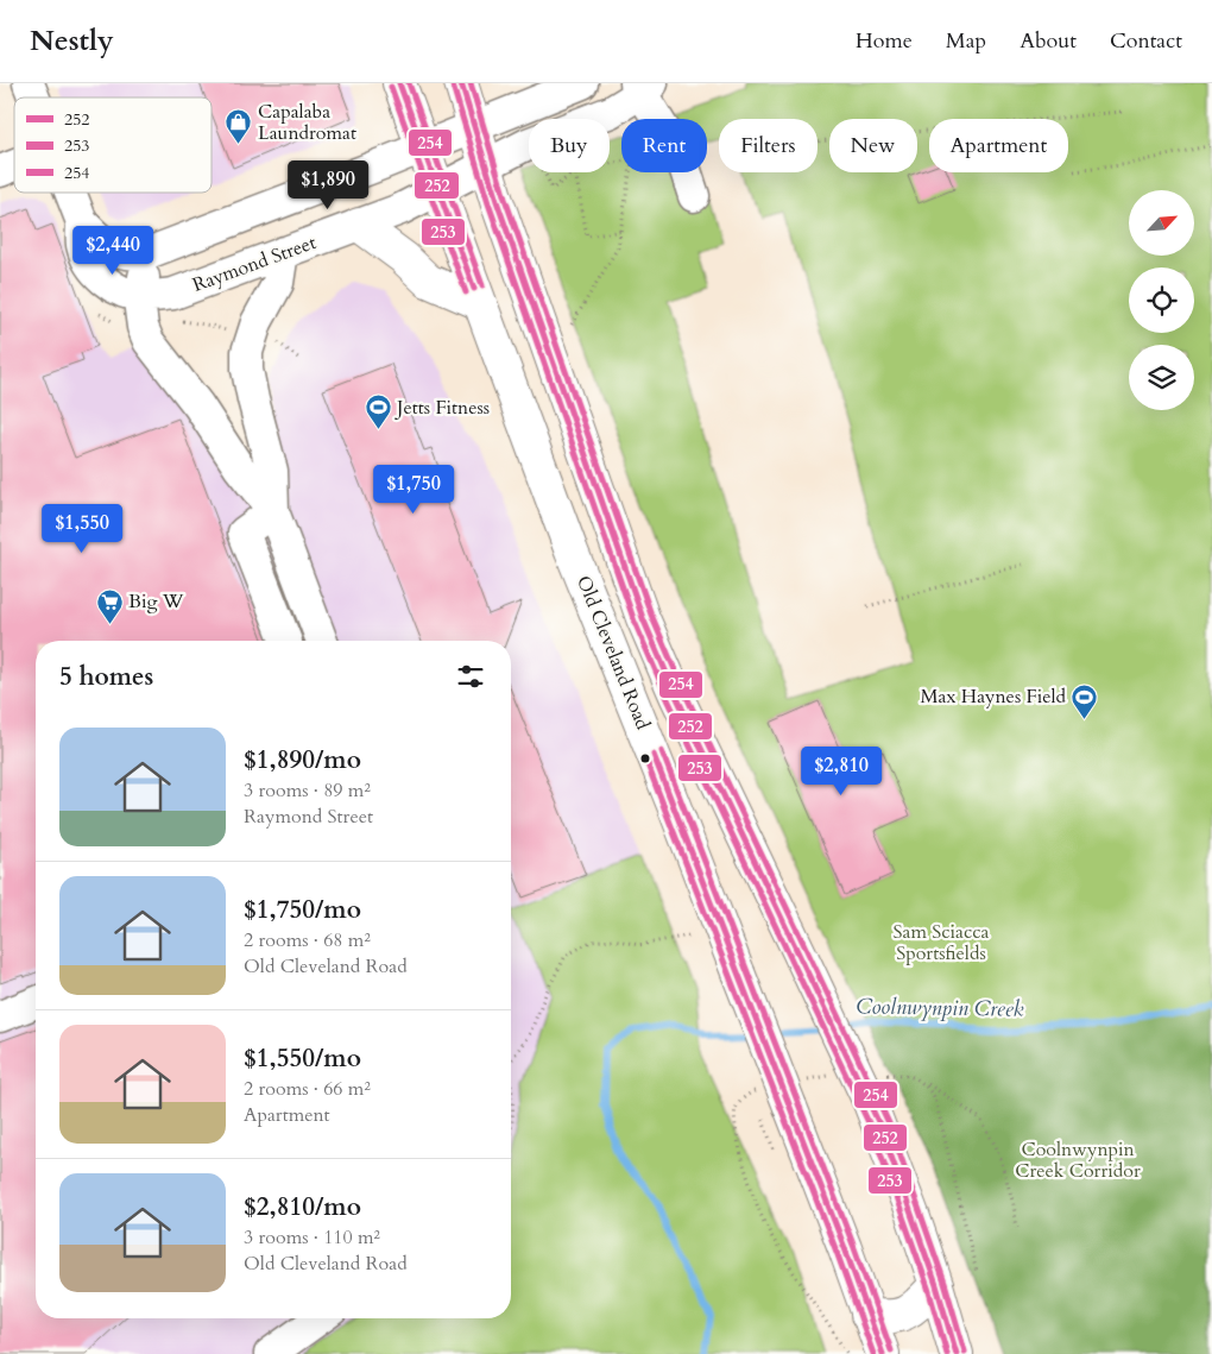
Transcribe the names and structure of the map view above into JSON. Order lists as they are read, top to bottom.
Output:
{
  "streets": {
    "main road": ["Old Cleveland Road"],
    "street": ["Raymond Street"]
  },
  "crossings": [
    ["Raymond Street", "Old Cleveland Road"]
  ],
  "water": ["Coolnwynpin Creek"],
  "parks": ["Sam Sciacca Sportsfields", "Coolnwynpin Creek Corridor"],
  "places": {
    "shop": ["Capalaba Laundromat"],
    "sports": ["Jetts Fitness", "Max Haynes Field"],
    "supermarket": ["Big W"]
  },
  "lines": ["transit line 252", "transit line 254", "transit line 253"],
  "legend": ["252", "253", "254"],
  "north": "top right",
  "page": {
    "header": "Nestly",
    "nav": [
      "Home",
      "Map",
      "About",
      "Contact"
    ],
    "chip": [
      "Buy",
      "Rent",
      "Filters",
      "New",
      "Apartment"
    ],
    "price": [
      "$1,890",
      "$2,440",
      "$1,750",
      "$1,550",
      "$2,810"
    ],
    "heading": "5 homes",
    "list": [
      {
        "name": "$1,890/mo",
        "note": "3 rooms · 89 m² · Raymond Street"
      },
      {
        "name": "$1,750/mo",
        "note": "2 rooms · 68 m² · Old Cleveland Road"
      },
      {
        "name": "$1,550/mo",
        "note": "2 rooms · 66 m² · Apartment"
      },
      {
        "name": "$2,810/mo",
        "note": "3 rooms · 110 m² · Old Cleveland Road"
      }
    ]
  }
}
